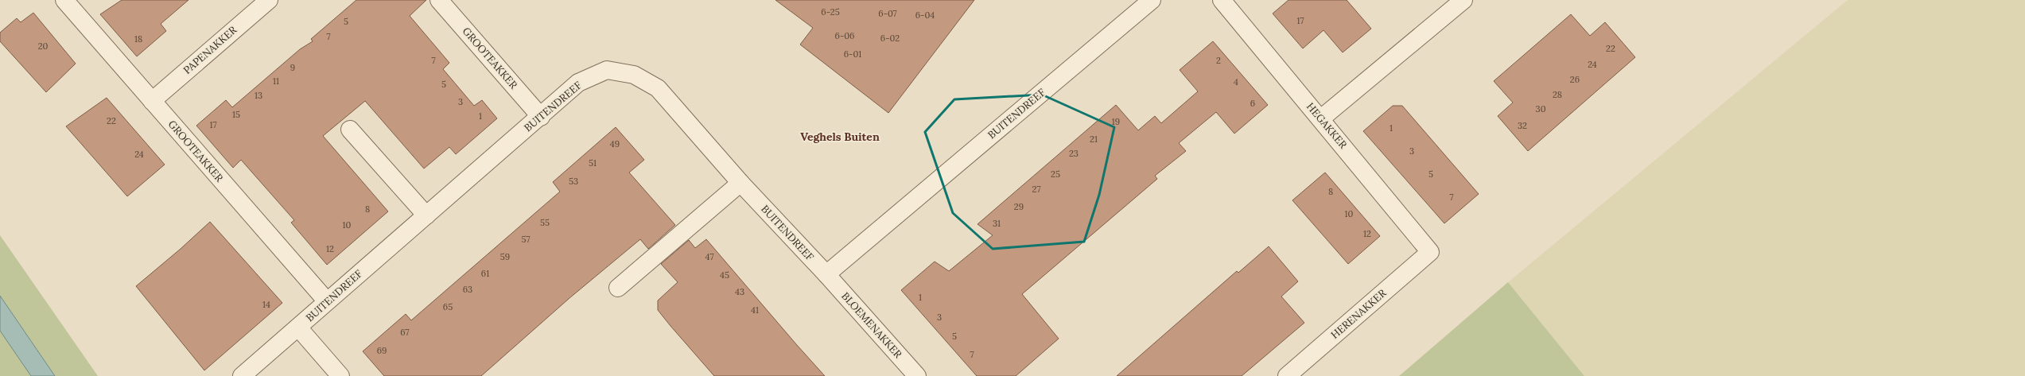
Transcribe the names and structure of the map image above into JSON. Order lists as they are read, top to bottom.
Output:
{
  "streets": {
    "street": [
      "PAPENAKKER",
      "GROOTEAKKER",
      "BUITENDREEF",
      "HEGAKKER",
      "HERENAKKER",
      "BLOEMENAKKER"
    ]
  },
  "crossings": [
    ["PAPENAKKER", "GROOTEAKKER"],
    ["GROOTEAKKER", "BUITENDREEF"],
    ["BUITENDREEF", "BLOEMENAKKER"],
    ["HEGAKKER", "HERENAKKER"]
  ],
  "districts": ["Veghels Buiten"],
  "house_numbers": [
    "6-25",
    "6-07",
    "6-04",
    "17",
    "5",
    "6-06",
    "7",
    "6-02",
    "18",
    "20",
    "22",
    "6-01",
    "7",
    "2",
    "24",
    "9",
    "26",
    "11",
    "4",
    "5",
    "28",
    "13",
    "3",
    "6",
    "30",
    "15",
    "1",
    "22",
    "19",
    "17",
    "32",
    "1",
    "21",
    "49",
    "3",
    "23",
    "24",
    "51",
    "25",
    "5",
    "53",
    "27",
    "8",
    "7",
    "29",
    "8",
    "10",
    "55",
    "31",
    "10",
    "12",
    "57",
    "12",
    "59",
    "47",
    "61",
    "45",
    "63",
    "43",
    "1",
    "14",
    "65",
    "41",
    "3",
    "67",
    "5",
    "69",
    "7"
  ]
}
